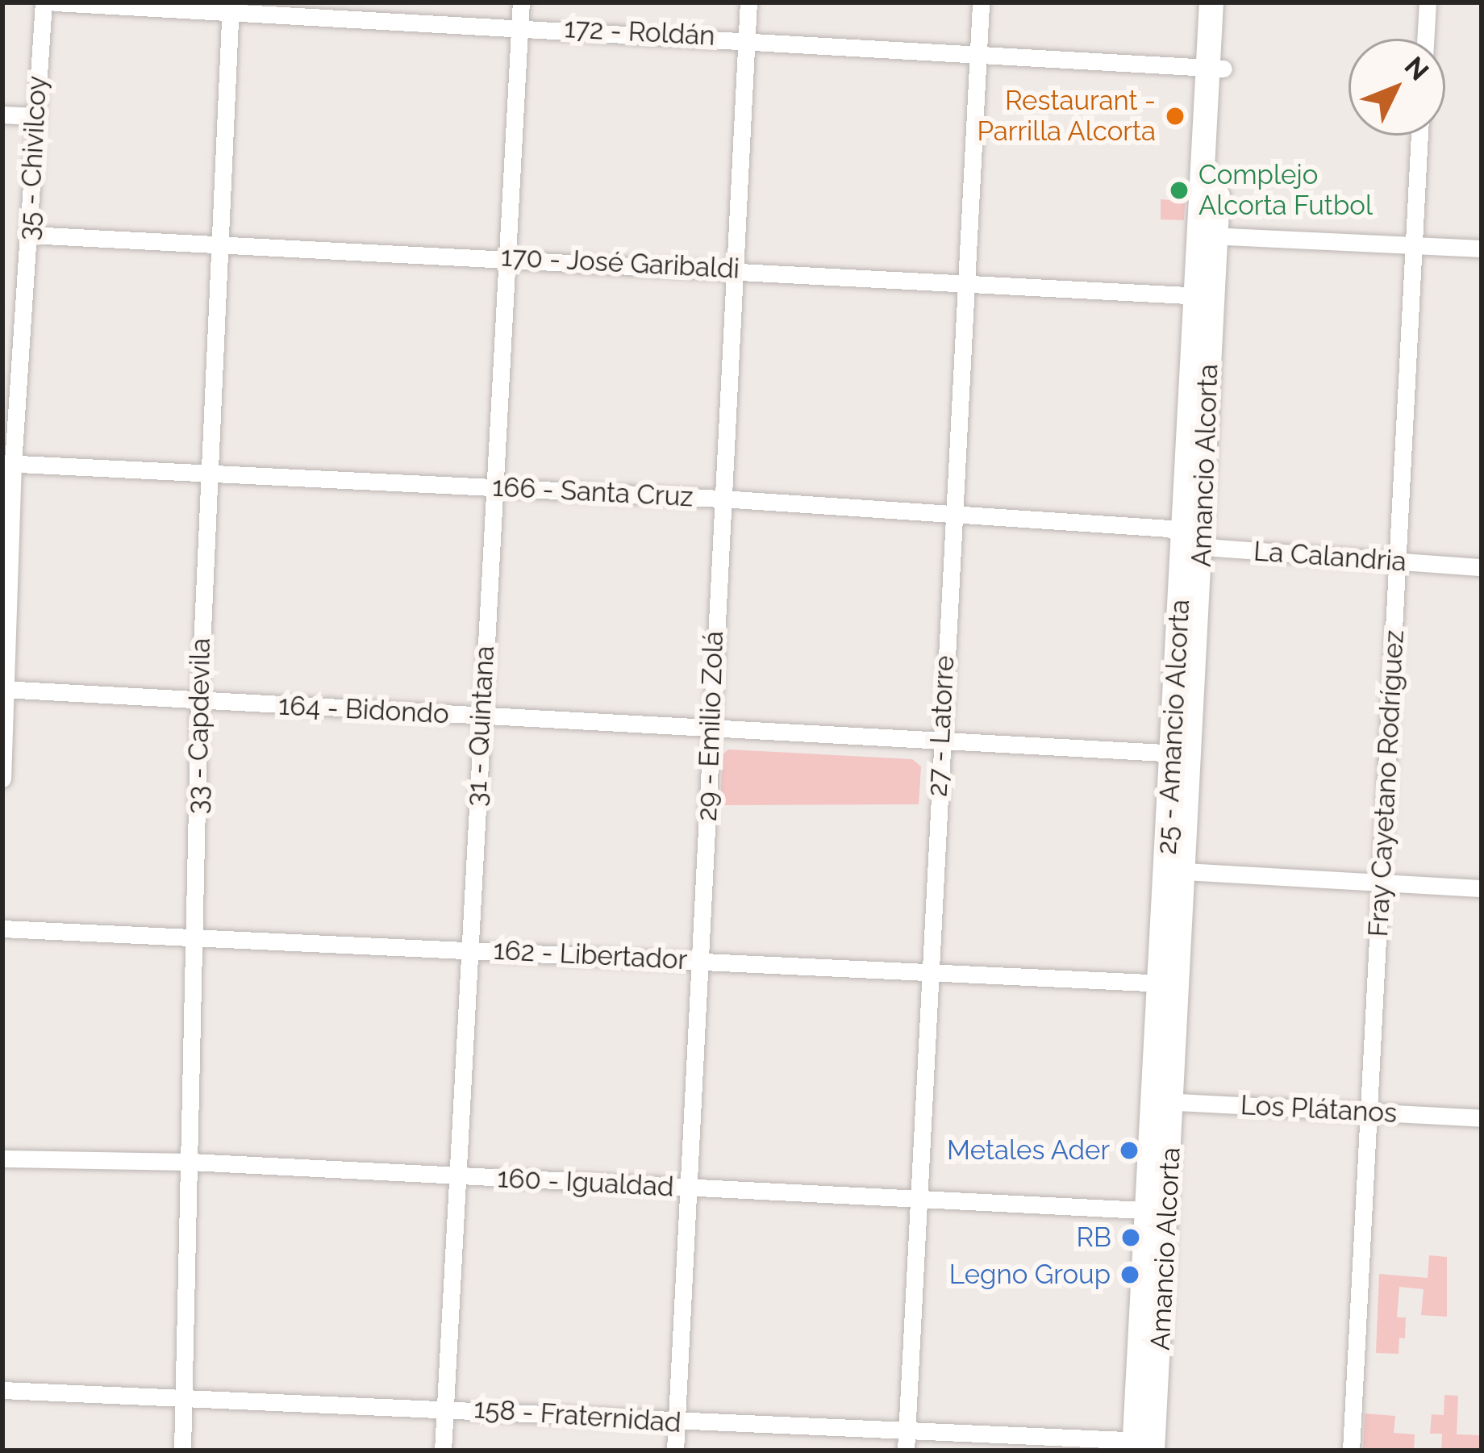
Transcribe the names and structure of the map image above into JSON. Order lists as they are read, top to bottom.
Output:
{
  "streets": {
    "main road": ["Amancio Alcorta", "25 - Amancio Alcorta"],
    "street": [
      "172 - Roldán",
      "35 - Chivilcoy",
      "170 - José Garibaldi",
      "166 - Santa Cruz",
      "La Calandria",
      "164 - Bidondo",
      "33 - Capdevila",
      "31 - Quintana",
      "29 - Emilio Zolá",
      "27 - Latorre",
      "Fray Cayetano Rodríguez",
      "162 - Libertador",
      "Los Plátanos",
      "160 - Igualdad",
      "158 - Fraternidad"
    ]
  },
  "crossings": [
    ["172 - Roldán", "33 - Capdevila"],
    ["172 - Roldán", "31 - Quintana"],
    ["172 - Roldán", "29 - Emilio Zolá"],
    ["172 - Roldán", "27 - Latorre"],
    ["35 - Chivilcoy", "170 - José Garibaldi"],
    ["35 - Chivilcoy", "166 - Santa Cruz"],
    ["35 - Chivilcoy", "164 - Bidondo"],
    ["170 - José Garibaldi", "Amancio Alcorta"],
    ["170 - José Garibaldi", "33 - Capdevila"],
    ["170 - José Garibaldi", "31 - Quintana"],
    ["170 - José Garibaldi", "29 - Emilio Zolá"],
    ["170 - José Garibaldi", "27 - Latorre"],
    ["Amancio Alcorta", "166 - Santa Cruz"],
    ["Amancio Alcorta", "La Calandria"],
    ["Amancio Alcorta", "25 - Amancio Alcorta"],
    ["166 - Santa Cruz", "La Calandria"],
    ["166 - Santa Cruz", "33 - Capdevila"],
    ["166 - Santa Cruz", "31 - Quintana"],
    ["166 - Santa Cruz", "29 - Emilio Zolá"],
    ["166 - Santa Cruz", "27 - Latorre"],
    ["166 - Santa Cruz", "25 - Amancio Alcorta"],
    ["La Calandria", "25 - Amancio Alcorta"],
    ["La Calandria", "Fray Cayetano Rodríguez"],
    ["164 - Bidondo", "33 - Capdevila"],
    ["164 - Bidondo", "31 - Quintana"],
    ["164 - Bidondo", "29 - Emilio Zolá"],
    ["164 - Bidondo", "27 - Latorre"],
    ["164 - Bidondo", "25 - Amancio Alcorta"],
    ["33 - Capdevila", "162 - Libertador"],
    ["33 - Capdevila", "160 - Igualdad"],
    ["33 - Capdevila", "158 - Fraternidad"],
    ["31 - Quintana", "162 - Libertador"],
    ["31 - Quintana", "160 - Igualdad"],
    ["31 - Quintana", "158 - Fraternidad"],
    ["29 - Emilio Zolá", "162 - Libertador"],
    ["29 - Emilio Zolá", "160 - Igualdad"],
    ["29 - Emilio Zolá", "158 - Fraternidad"],
    ["27 - Latorre", "162 - Libertador"],
    ["27 - Latorre", "160 - Igualdad"],
    ["27 - Latorre", "158 - Fraternidad"],
    ["25 - Amancio Alcorta", "162 - Libertador"],
    ["25 - Amancio Alcorta", "Los Plátanos"],
    ["25 - Amancio Alcorta", "160 - Igualdad"],
    ["25 - Amancio Alcorta", "158 - Fraternidad"],
    ["Fray Cayetano Rodríguez", "Los Plátanos"]
  ],
  "places": [
    "Restaurant - Parrilla Alcorta",
    "Complejo Alcorta Futbol",
    "Metales Ader",
    "RB",
    "Legno Group"
  ],
  "north": "top right"
}
